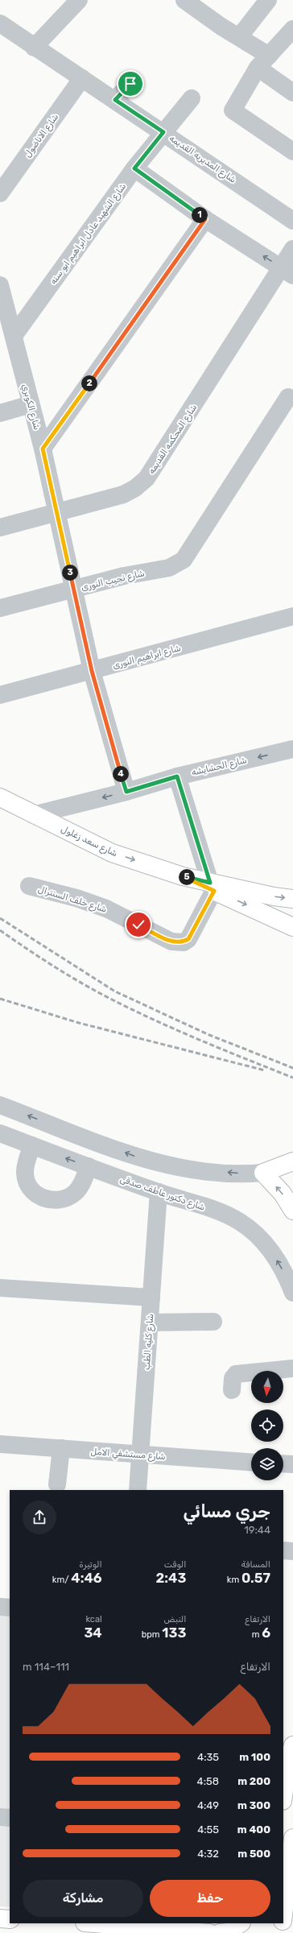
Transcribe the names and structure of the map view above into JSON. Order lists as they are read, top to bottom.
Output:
{
  "streets": {
    "main road": ["شارع سعد زغلول"],
    "street": [
      "شارع الاناضول",
      "شارع المديريه القديمه",
      "شارع الشهيد عادل ابراهيم ابو سنه",
      "شارع الكوبري",
      "شارع المحكمه القديمه",
      "شارع نجيب النورى",
      "شارع ابراهيم النورى",
      "شارع الحشايشه",
      "شارع خلف السنترال",
      "شارع دكتور عاطف صدقى",
      "شارع كليه الطب",
      "شارع مستشفي الامل"
    ]
  },
  "crossings": [
    ["شارع الاناضول", "شارع المديريه القديمه"],
    ["شارع المديريه القديمه", "شارع الشهيد عادل ابراهيم ابو سنه"],
    ["شارع الشهيد عادل ابراهيم ابو سنه", "شارع الكوبري"],
    ["شارع الكوبري", "شارع المحكمه القديمه"],
    ["شارع الكوبري", "شارع نجيب النورى"],
    ["شارع الكوبري", "شارع ابراهيم النورى"],
    ["شارع الكوبري", "شارع الحشايشه"],
    ["شارع الحشايشه", "شارع سعد زغلول"],
    ["شارع سعد زغلول", "شارع خلف السنترال"],
    ["شارع دكتور عاطف صدقى", "شارع كليه الطب"],
    ["شارع كليه الطب", "شارع مستشفي الامل"]
  ],
  "one_way": ["شارع الحشايشه", "شارع سعد زغلول"],
  "north": "bottom",
  "page": {
    "pins": [
      "1",
      "2",
      "3",
      "4",
      "5"
    ],
    "heading": ["جري مسائي", "19:44"],
    "stats": [
      ["المسافة", "0.57 km"],
      ["الوقت", "2:43"],
      ["الوتيرة", "4:46 /km"],
      ["الارتفاع", "6 m"],
      ["النبض", "133 bpm"],
      ["kcal", "34"]
    ],
    "chart": ["الارتفاع", "111–114 m"],
    "list": [
      {
        "name": "100 m",
        "note": "4:35"
      },
      {
        "name": "200 m",
        "note": "4:58"
      },
      {
        "name": "300 m",
        "note": "4:49"
      },
      {
        "name": "400 m",
        "note": "4:55"
      },
      {
        "name": "500 m",
        "note": "4:32"
      }
    ],
    "buttons": ["حفظ", "مشاركة"]
  }
}
